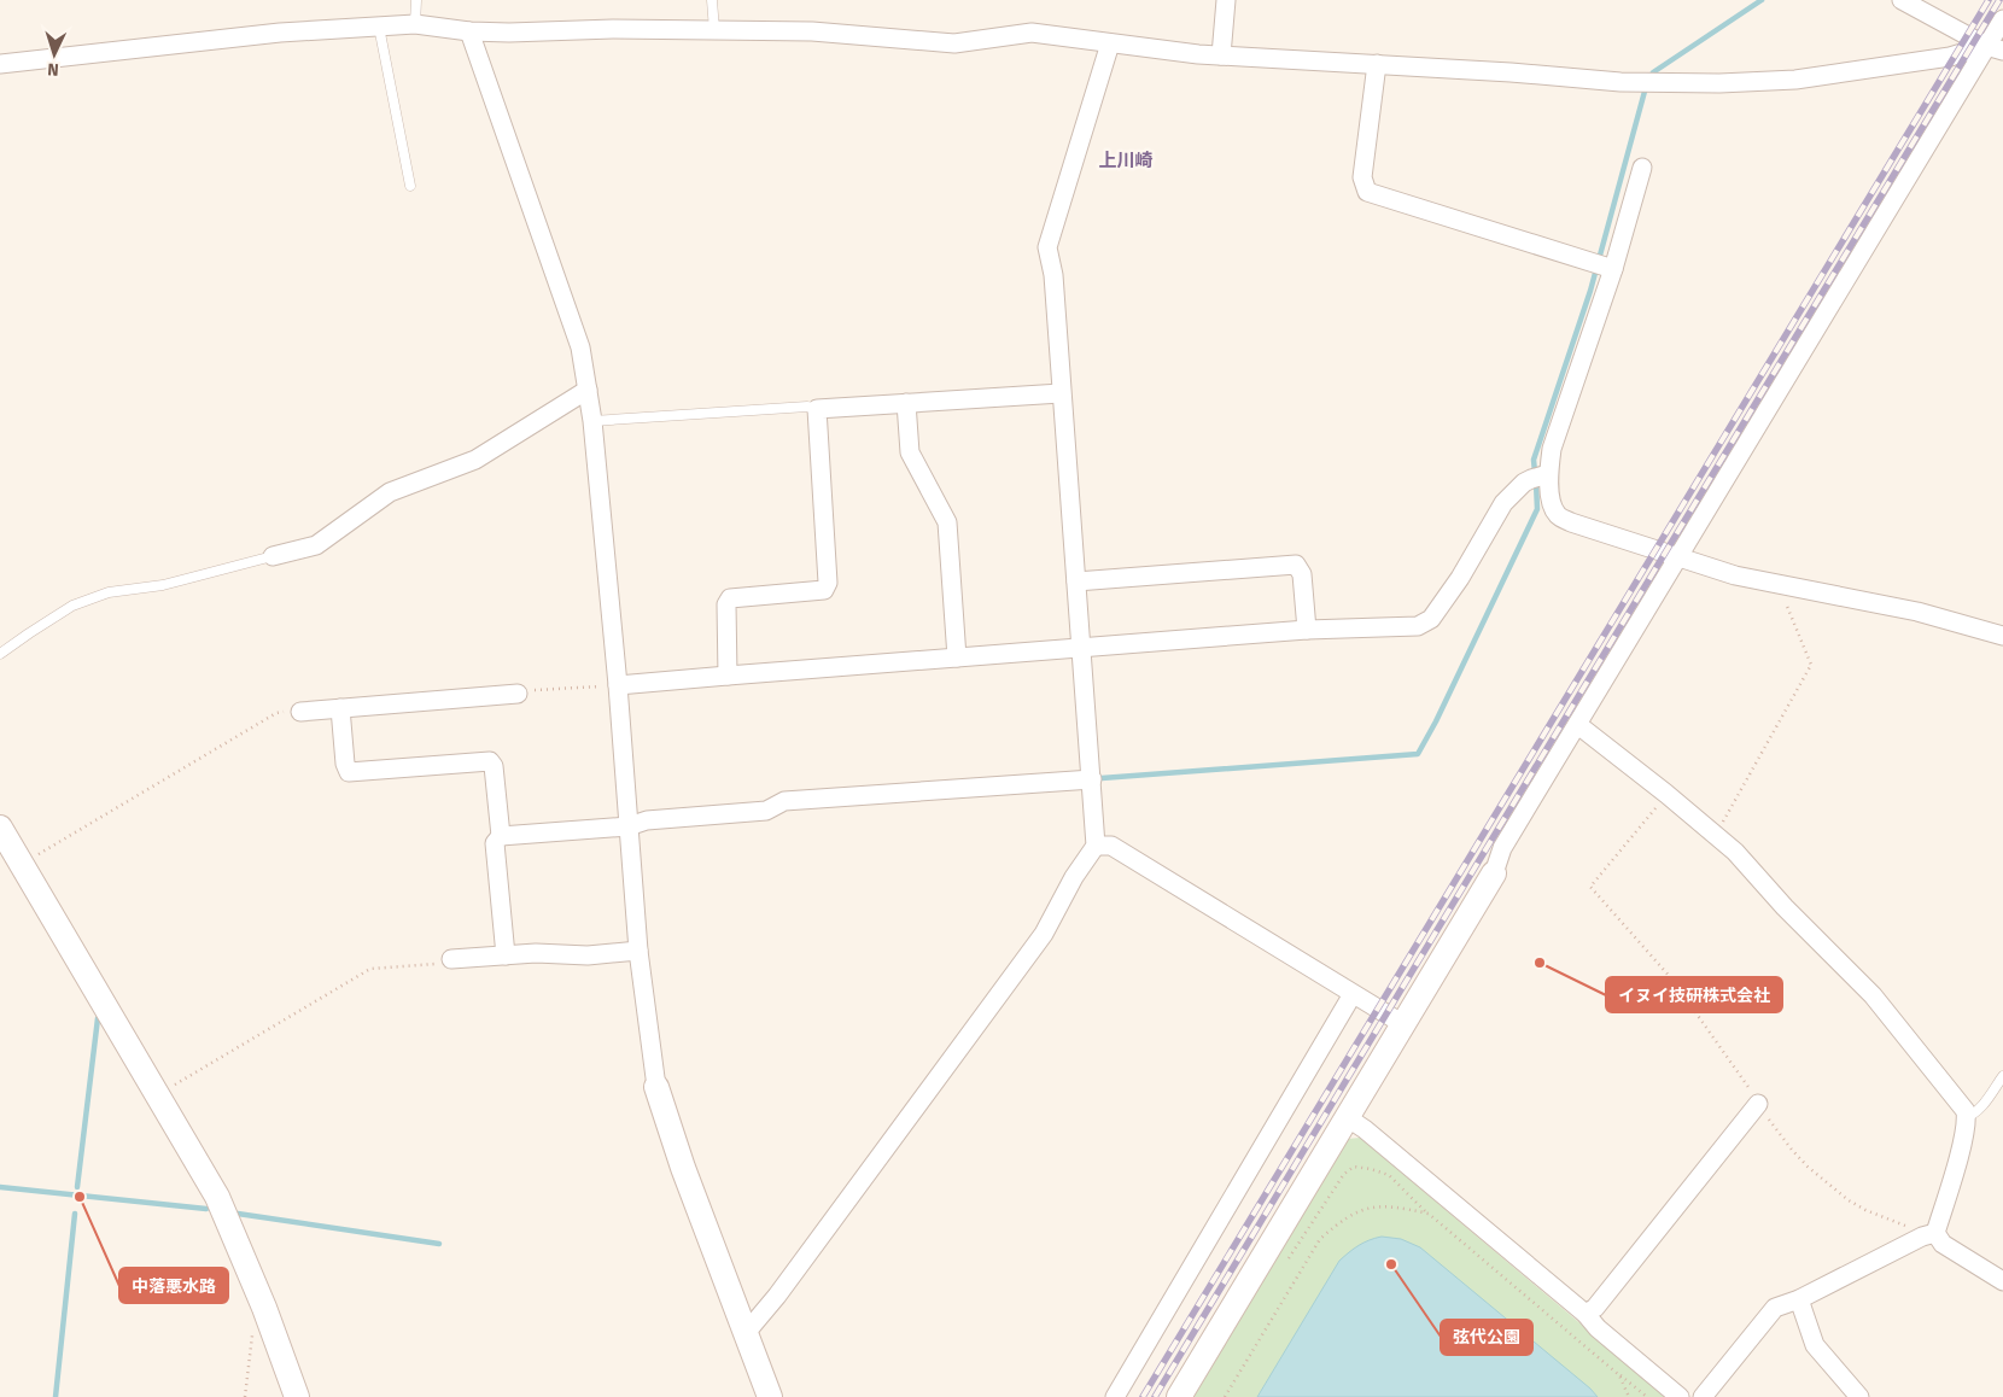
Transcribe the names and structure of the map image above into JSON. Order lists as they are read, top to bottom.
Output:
{
  "districts": ["上川崎"],
  "places": ["イヌイ技研株式会社", "中落悪水路", "弦代公園"],
  "north": "bottom"
}
